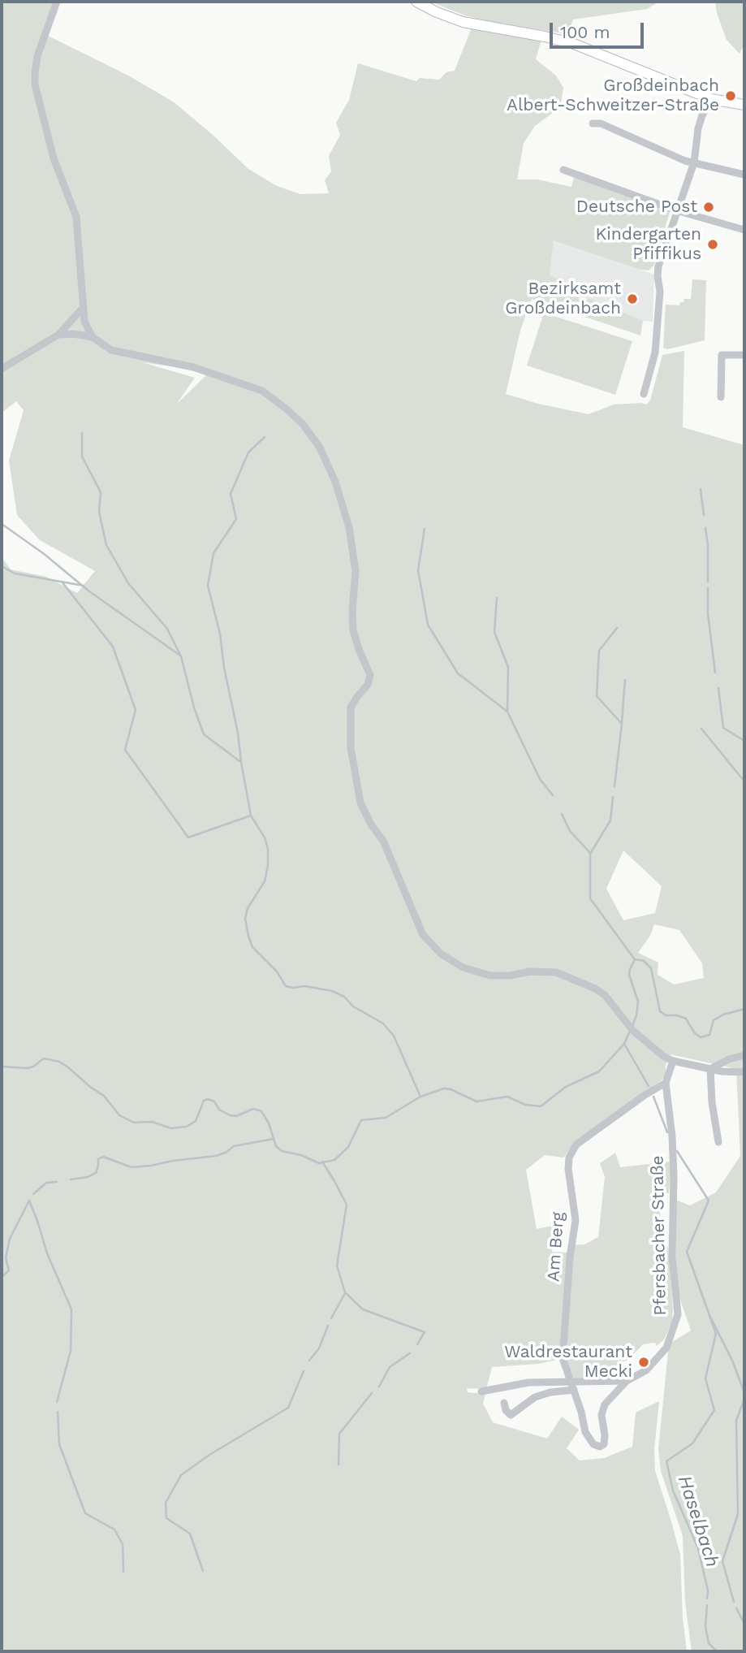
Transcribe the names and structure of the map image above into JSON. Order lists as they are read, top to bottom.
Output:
{
  "streets": {
    "street": ["Pfersbacher Straße", "Am Berg"]
  },
  "crossings": [
    ["Pfersbacher Straße", "Am Berg"]
  ],
  "water": ["Haselbach"],
  "places": [
    "Großdeinbach Albert-Schweitzer-Straße",
    "Deutsche Post",
    "Kindergarten Pfiffikus",
    "Bezirksamt Großdeinbach",
    "Waldrestaurant Mecki"
  ],
  "scale_bar": "100 m"
}
